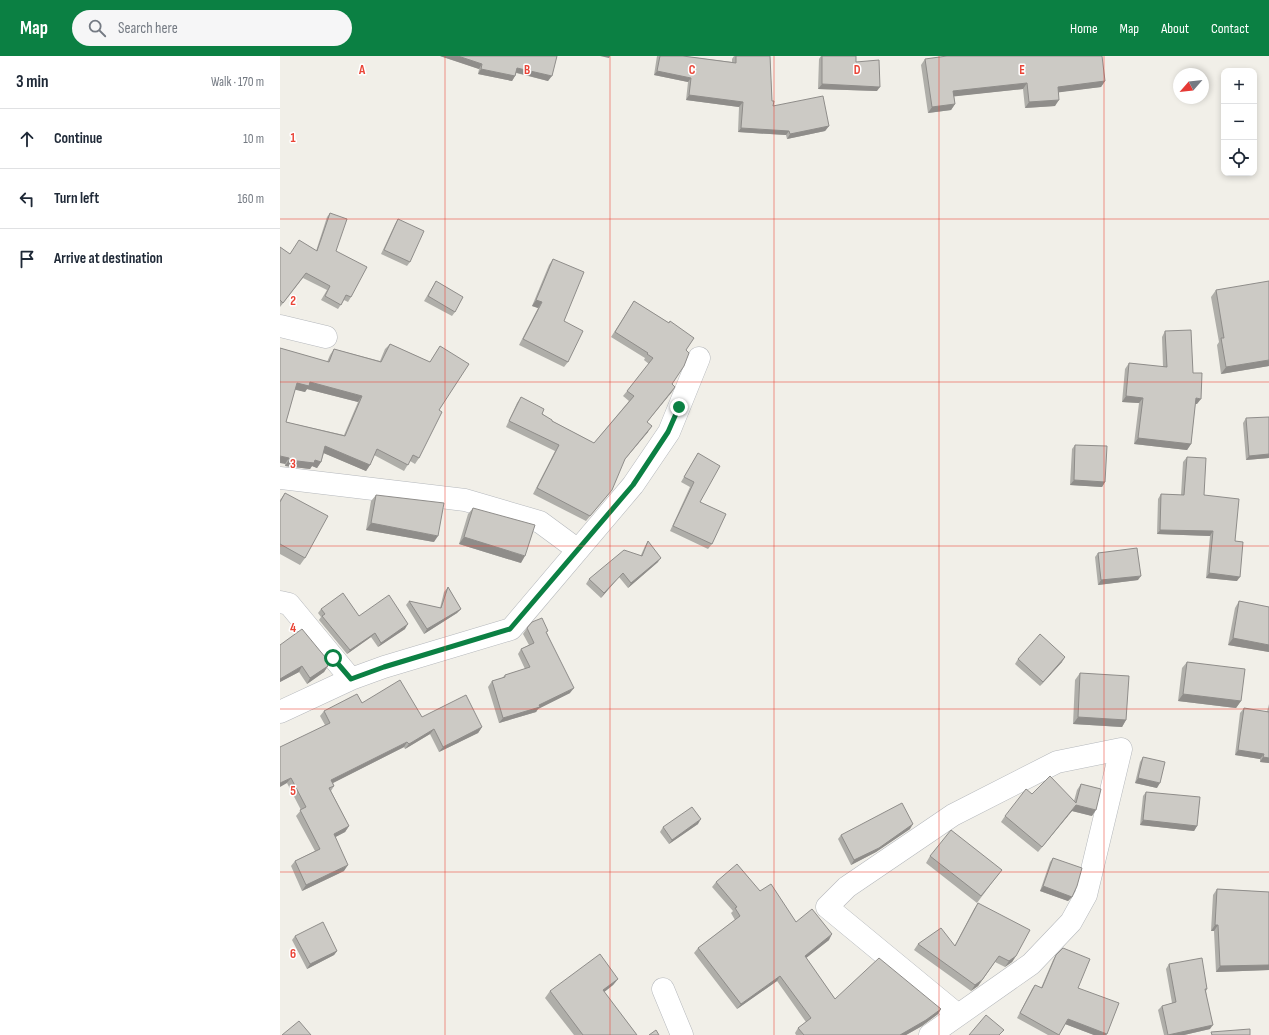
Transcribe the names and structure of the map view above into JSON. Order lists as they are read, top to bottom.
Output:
{
  "north": "bottom left",
  "page": {
    "header": "Map",
    "search": "Search here",
    "nav": [
      "Home",
      "Map",
      "About",
      "Contact"
    ],
    "heading": ["3 min", "Walk · 170 m"],
    "map_buttons": ["+", "−"],
    "list": [
      ["Continue", "10 m"],
      ["Turn left", "160 m"],
      "Arrive at destination"
    ]
  },
  "grid": {
    "columns": [
      "A",
      "B",
      "C",
      "D",
      "E"
    ],
    "rows": [
      "1",
      "2",
      "3",
      "4",
      "5",
      "6"
    ]
  }
}
